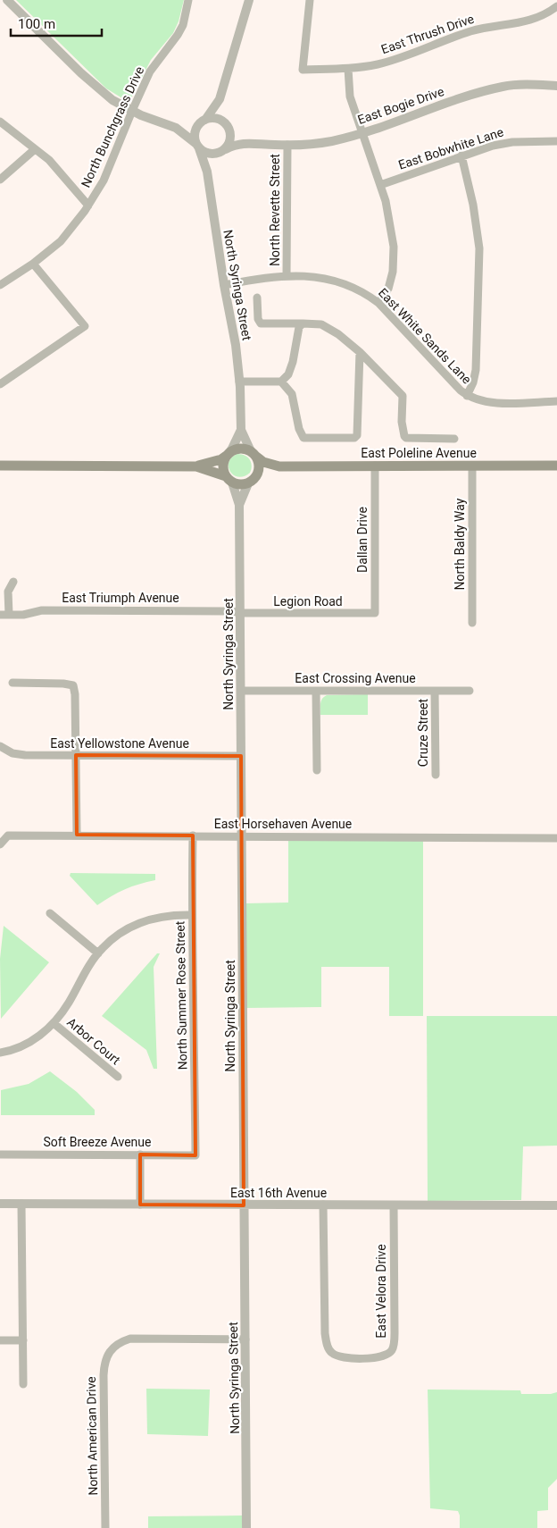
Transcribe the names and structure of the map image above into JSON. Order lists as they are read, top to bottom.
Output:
{
  "streets": {
    "main road": ["East Poleline Avenue"],
    "street": [
      "East Thrush Drive",
      "East Bogie Drive",
      "North Bunchgrass Drive",
      "East Bobwhite Lane",
      "North Revette Street",
      "North Syringa Street",
      "East White Sands Lane",
      "Dallan Drive",
      "North Baldy Way",
      "East Triumph Avenue",
      "Legion Road",
      "East Crossing Avenue",
      "Cruze Street",
      "East Yellowstone Avenue",
      "East Horsehaven Avenue",
      "North Summer Rose Street",
      "Arbor Court",
      "Soft Breeze Avenue",
      "East 16th Avenue",
      "East Velora Drive",
      "North American Drive"
    ]
  },
  "crossings": [
    ["East Bogie Drive", "North Revette Street"],
    ["East Bogie Drive", "North Syringa Street"],
    ["North Revette Street", "East White Sands Lane"],
    ["North Syringa Street", "East White Sands Lane"],
    ["North Syringa Street", "East Poleline Avenue"],
    ["North Syringa Street", "East Triumph Avenue"],
    ["North Syringa Street", "Legion Road"],
    ["North Syringa Street", "East Crossing Avenue"],
    ["North Syringa Street", "East Yellowstone Avenue"],
    ["North Syringa Street", "East Horsehaven Avenue"],
    ["North Syringa Street", "East 16th Avenue"],
    ["North Syringa Street", "North American Drive"],
    ["East Poleline Avenue", "Dallan Drive"],
    ["East Poleline Avenue", "North Baldy Way"],
    ["Dallan Drive", "Legion Road"],
    ["East Triumph Avenue", "Legion Road"],
    ["East Crossing Avenue", "Cruze Street"],
    ["East Horsehaven Avenue", "North Summer Rose Street"],
    ["North Summer Rose Street", "Soft Breeze Avenue"],
    ["East 16th Avenue", "East Velora Drive"]
  ],
  "scale_bar": "100 m"
}
